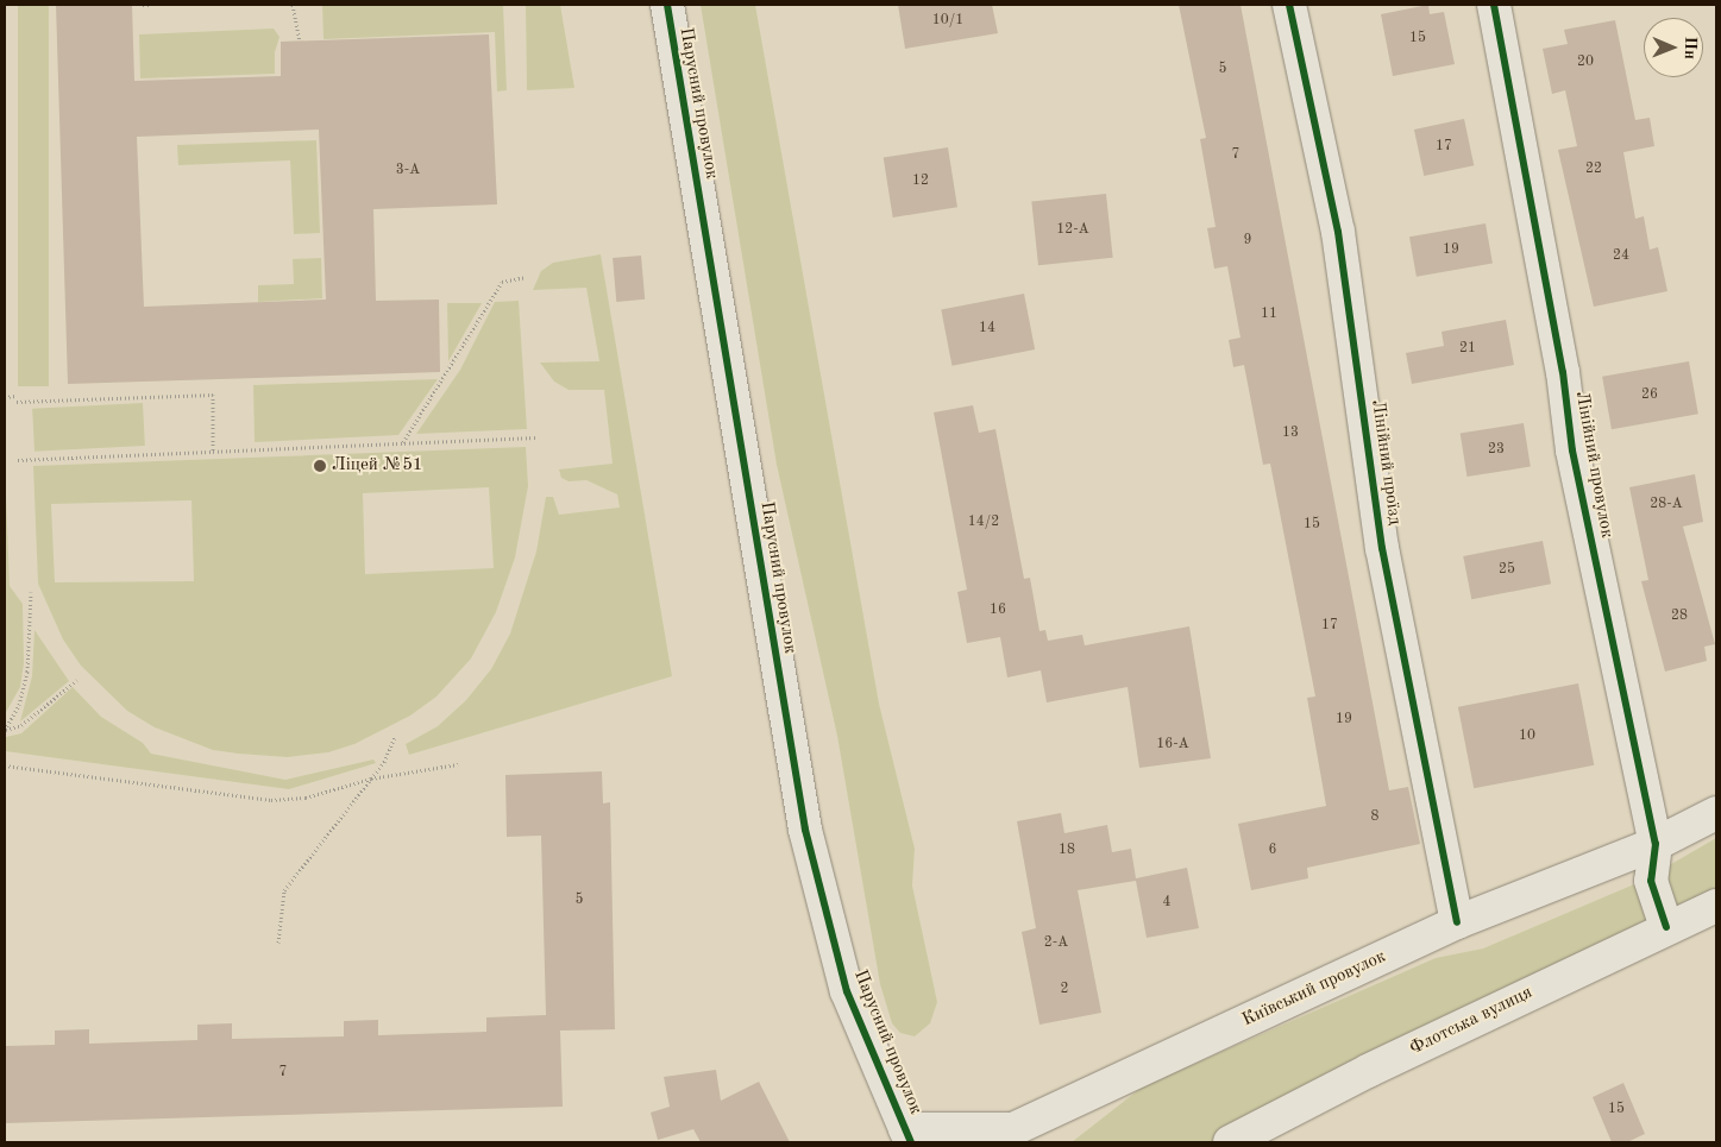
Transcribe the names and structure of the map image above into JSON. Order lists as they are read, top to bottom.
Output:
{
  "streets": {
    "street": [
      "Парусний провулок",
      "Лінійний проїзд",
      "Лінійний провулок",
      "Київський провулок",
      "Флотська вулиця"
    ]
  },
  "crossings": [
    ["Парусний провулок", "Київський провулок"],
    ["Лінійний проїзд", "Київський провулок"],
    ["Лінійний провулок", "Київський провулок"],
    ["Лінійний провулок", "Флотська вулиця"]
  ],
  "places": ["Ліцей №51"],
  "house_numbers": [
    "10/1",
    "15",
    "20",
    "5",
    "17",
    "7",
    "22",
    "3-А",
    "12",
    "12-А",
    "9",
    "19",
    "24",
    "11",
    "14",
    "21",
    "26",
    "13",
    "23",
    "28-А",
    "14/2",
    "15",
    "25",
    "16",
    "28",
    "17",
    "19",
    "10",
    "16-А",
    "8",
    "18",
    "6",
    "5",
    "4",
    "2-А",
    "2",
    "7",
    "15"
  ],
  "north": "right"
}
